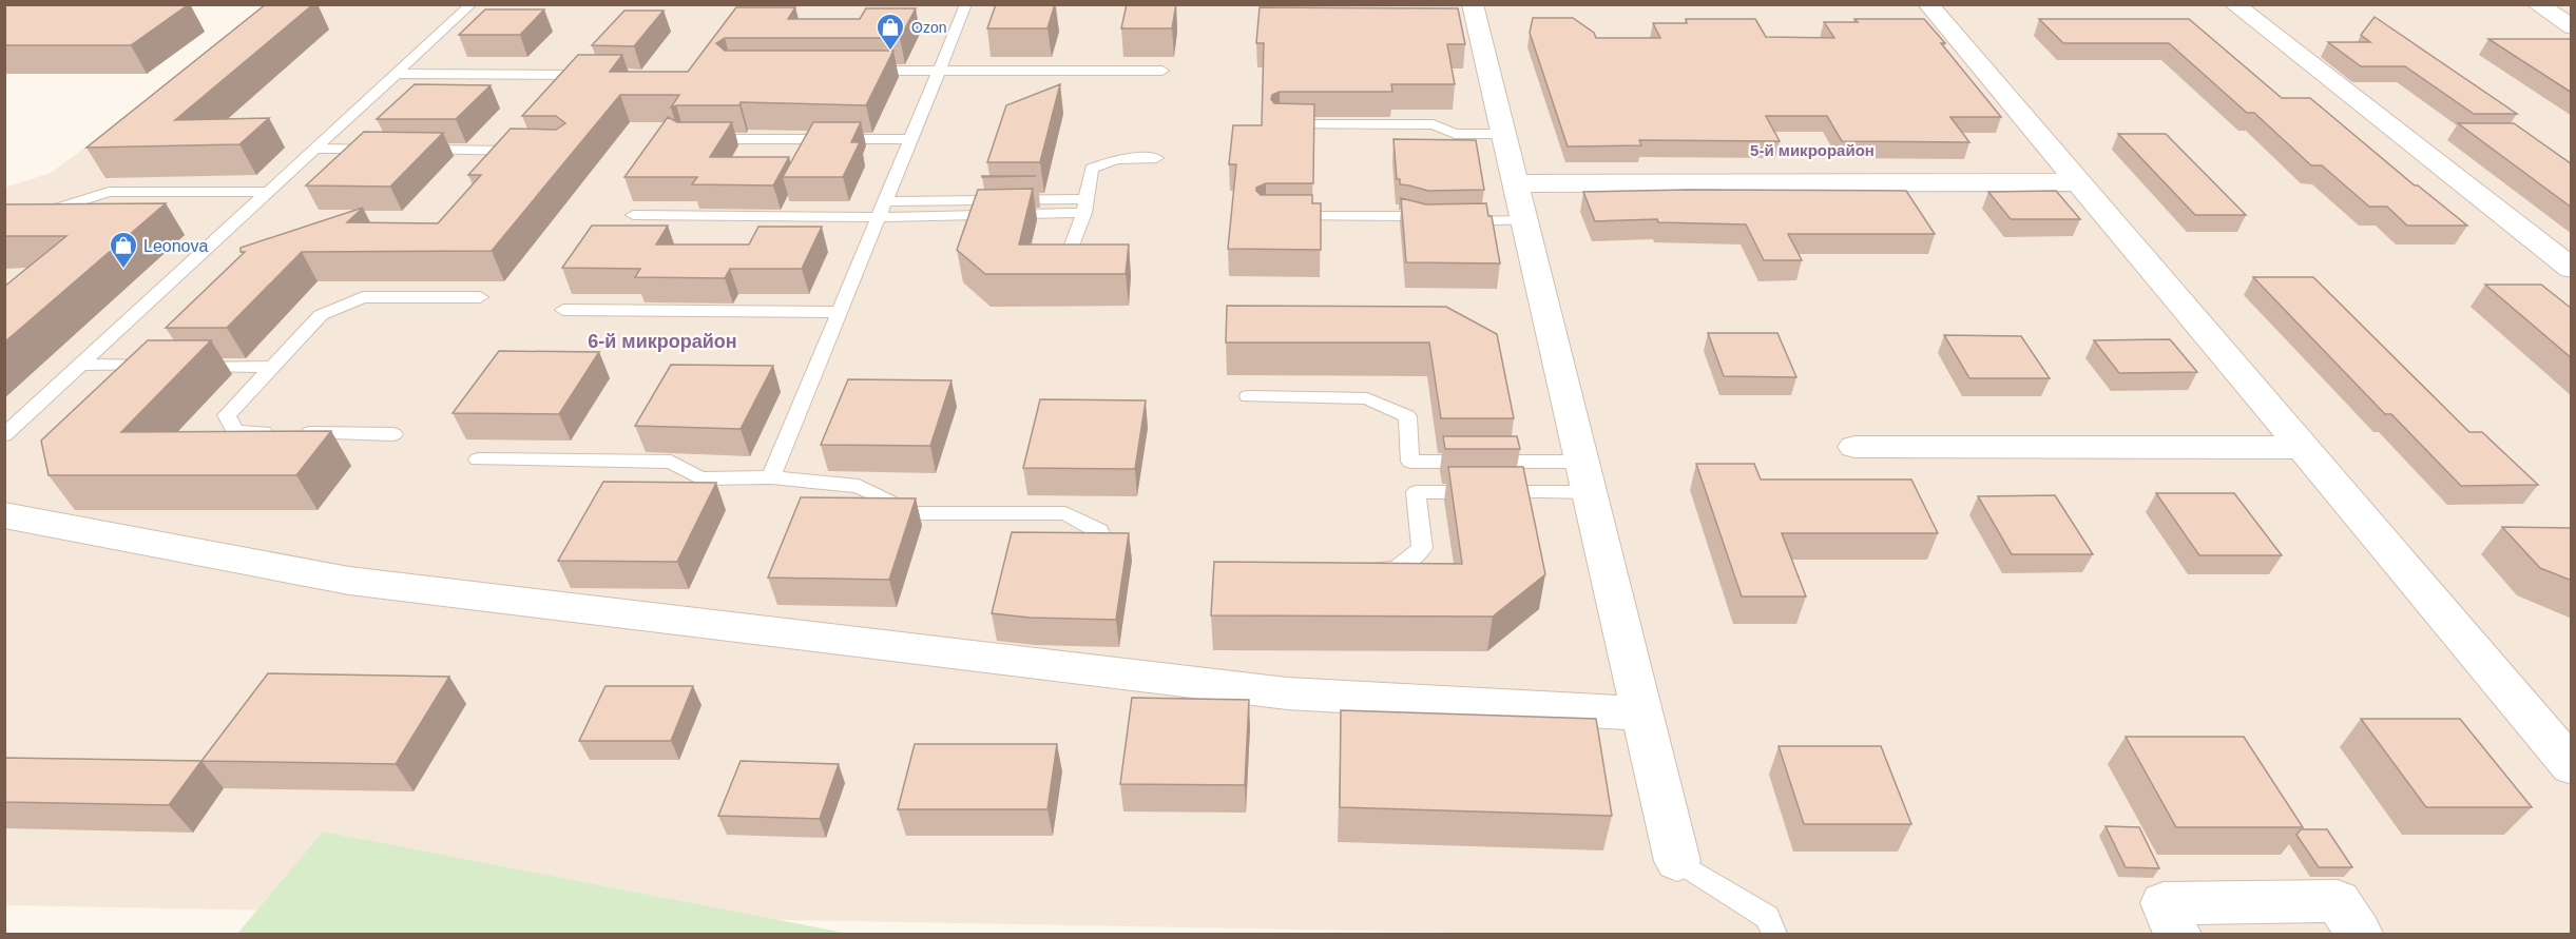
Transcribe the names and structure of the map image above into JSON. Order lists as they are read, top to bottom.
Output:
{
  "districts": ["5-й микрорайон", "6-й микрорайон"],
  "places": {
    "shop": ["Ozon", "Leonova"]
  }
}
